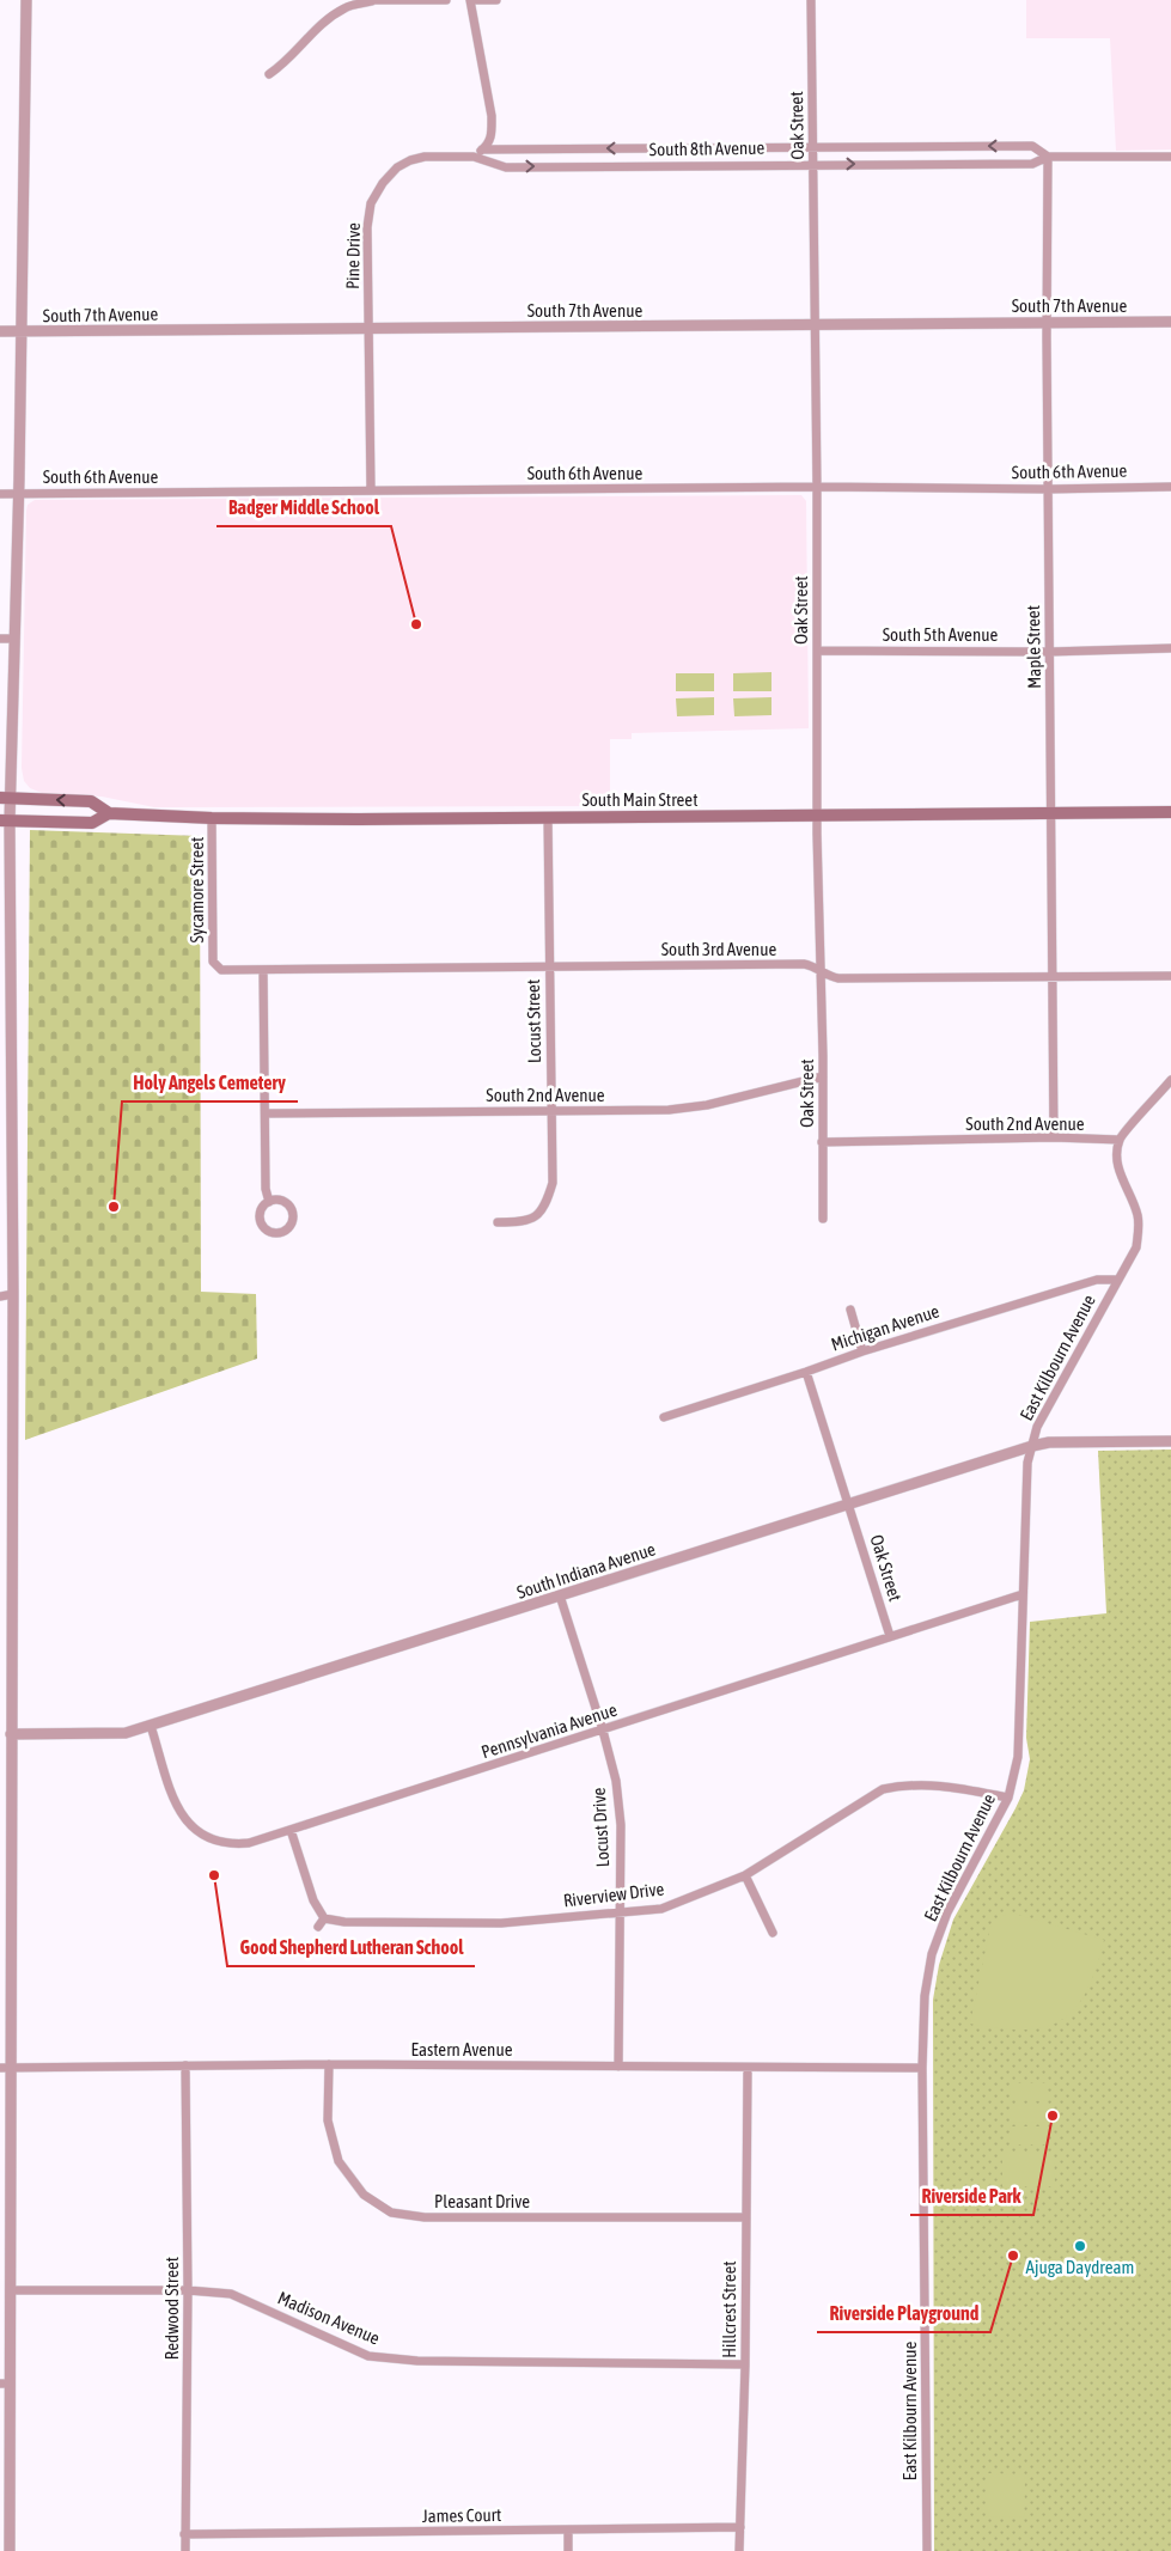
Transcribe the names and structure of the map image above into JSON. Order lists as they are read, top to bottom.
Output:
{
  "streets": {
    "main road": ["South Main Street"],
    "street": [
      "Oak Street",
      "South 8th Avenue",
      "Pine Drive",
      "South 7th Avenue",
      "South 6th Avenue",
      "South 5th Avenue",
      "Maple Street",
      "Sycamore Street",
      "South 3rd Avenue",
      "Locust Street",
      "South 2nd Avenue",
      "Michigan Avenue",
      "East Kilbourn Avenue",
      "South Indiana Avenue",
      "Pennsylvania Avenue",
      "Locust Drive",
      "Riverview Drive",
      "Eastern Avenue",
      "Pleasant Drive",
      "Redwood Street",
      "Hillcrest Street",
      "Madison Avenue",
      "James Court"
    ]
  },
  "crossings": [
    ["Oak Street", "South 8th Avenue"],
    ["Oak Street", "South 7th Avenue"],
    ["Oak Street", "South 6th Avenue"],
    ["Oak Street", "South 5th Avenue"],
    ["Oak Street", "South Main Street"],
    ["Oak Street", "South 3rd Avenue"],
    ["Oak Street", "South 2nd Avenue"],
    ["Oak Street", "Michigan Avenue"],
    ["Oak Street", "South Indiana Avenue"],
    ["Oak Street", "Pennsylvania Avenue"],
    ["South 8th Avenue", "Pine Drive"],
    ["South 8th Avenue", "Maple Street"],
    ["Pine Drive", "South 7th Avenue"],
    ["Pine Drive", "South 6th Avenue"],
    ["South 7th Avenue", "Maple Street"],
    ["South 6th Avenue", "Maple Street"],
    ["South 5th Avenue", "Maple Street"],
    ["Maple Street", "South Main Street"],
    ["Maple Street", "South 3rd Avenue"],
    ["Maple Street", "South 2nd Avenue"],
    ["South Main Street", "Sycamore Street"],
    ["South Main Street", "Locust Street"],
    ["Sycamore Street", "South 3rd Avenue"],
    ["South 3rd Avenue", "Locust Street"],
    ["Locust Street", "South 2nd Avenue"],
    ["South 2nd Avenue", "East Kilbourn Avenue"],
    ["Michigan Avenue", "East Kilbourn Avenue"],
    ["East Kilbourn Avenue", "South Indiana Avenue"],
    ["East Kilbourn Avenue", "Pennsylvania Avenue"],
    ["East Kilbourn Avenue", "Riverview Drive"],
    ["East Kilbourn Avenue", "Eastern Avenue"],
    ["South Indiana Avenue", "Pennsylvania Avenue"],
    ["South Indiana Avenue", "Locust Drive"],
    ["Pennsylvania Avenue", "Locust Drive"],
    ["Locust Drive", "Riverview Drive"],
    ["Locust Drive", "Eastern Avenue"],
    ["Eastern Avenue", "Pleasant Drive"],
    ["Eastern Avenue", "Redwood Street"],
    ["Eastern Avenue", "Hillcrest Street"],
    ["Pleasant Drive", "Hillcrest Street"],
    ["Redwood Street", "Madison Avenue"],
    ["Redwood Street", "James Court"],
    ["Hillcrest Street", "Madison Avenue"],
    ["Hillcrest Street", "James Court"]
  ],
  "places": [
    "Badger Middle School",
    "Holy Angels Cemetery",
    "Good Shepherd Lutheran School",
    "Riverside Park",
    "Ajuga Daydream",
    "Riverside Playground"
  ]
}
